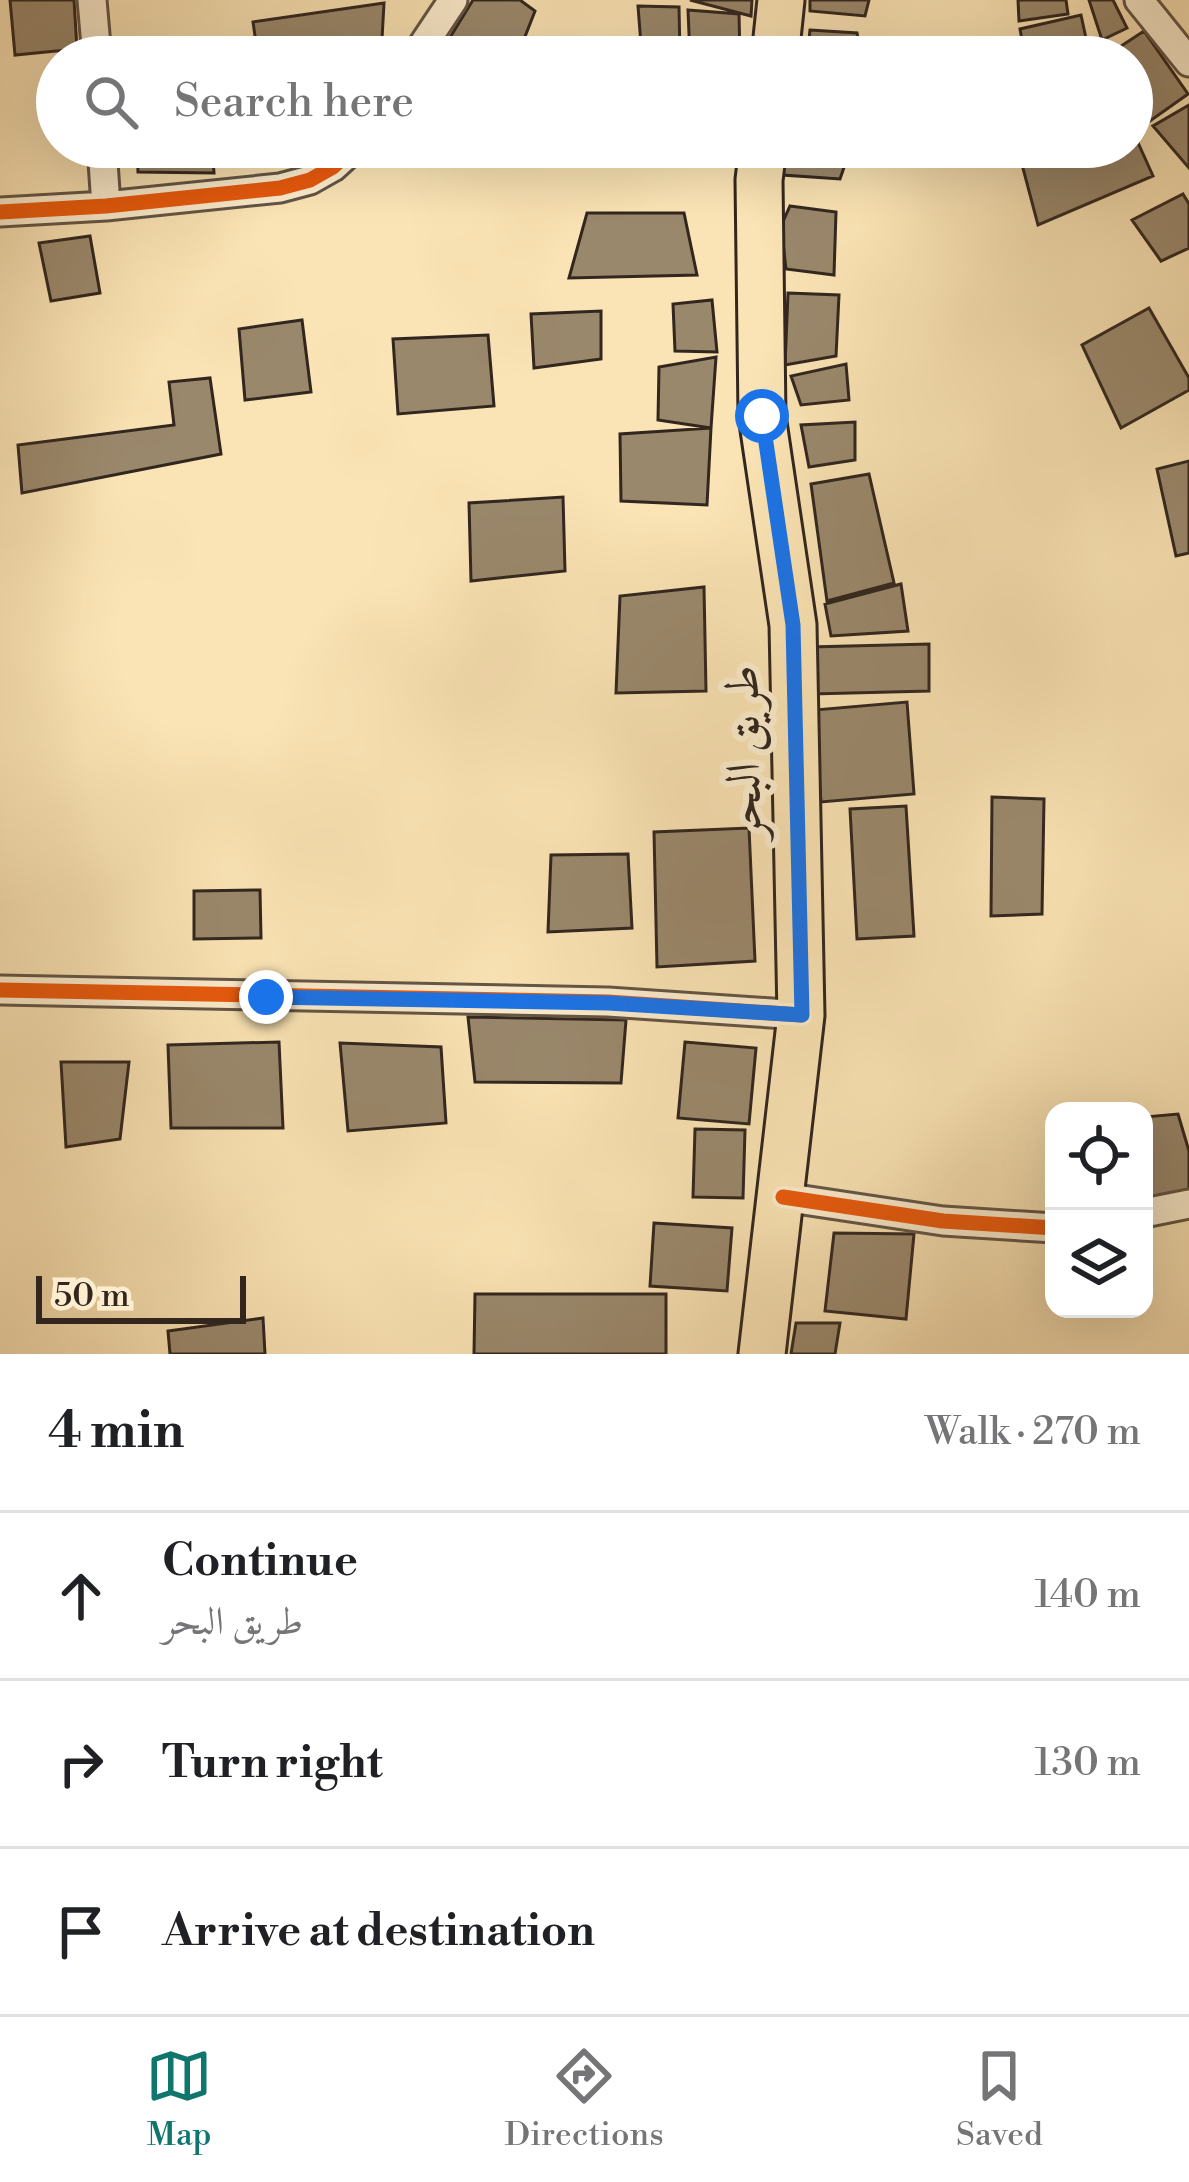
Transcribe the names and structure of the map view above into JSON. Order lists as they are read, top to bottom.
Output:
{
  "streets": {
    "main road": ["طريق البحر"]
  },
  "scale_bar": "50 m",
  "page": {
    "search": "Search here",
    "scale": "50 m",
    "heading": ["4 min", "Walk · 270 m"],
    "list": [
      ["Continue", "طريق البحر", "140 m"],
      ["Turn right", "130 m"],
      "Arrive at destination"
    ],
    "nav": ["Map", "Directions", "Saved"]
  }
}
